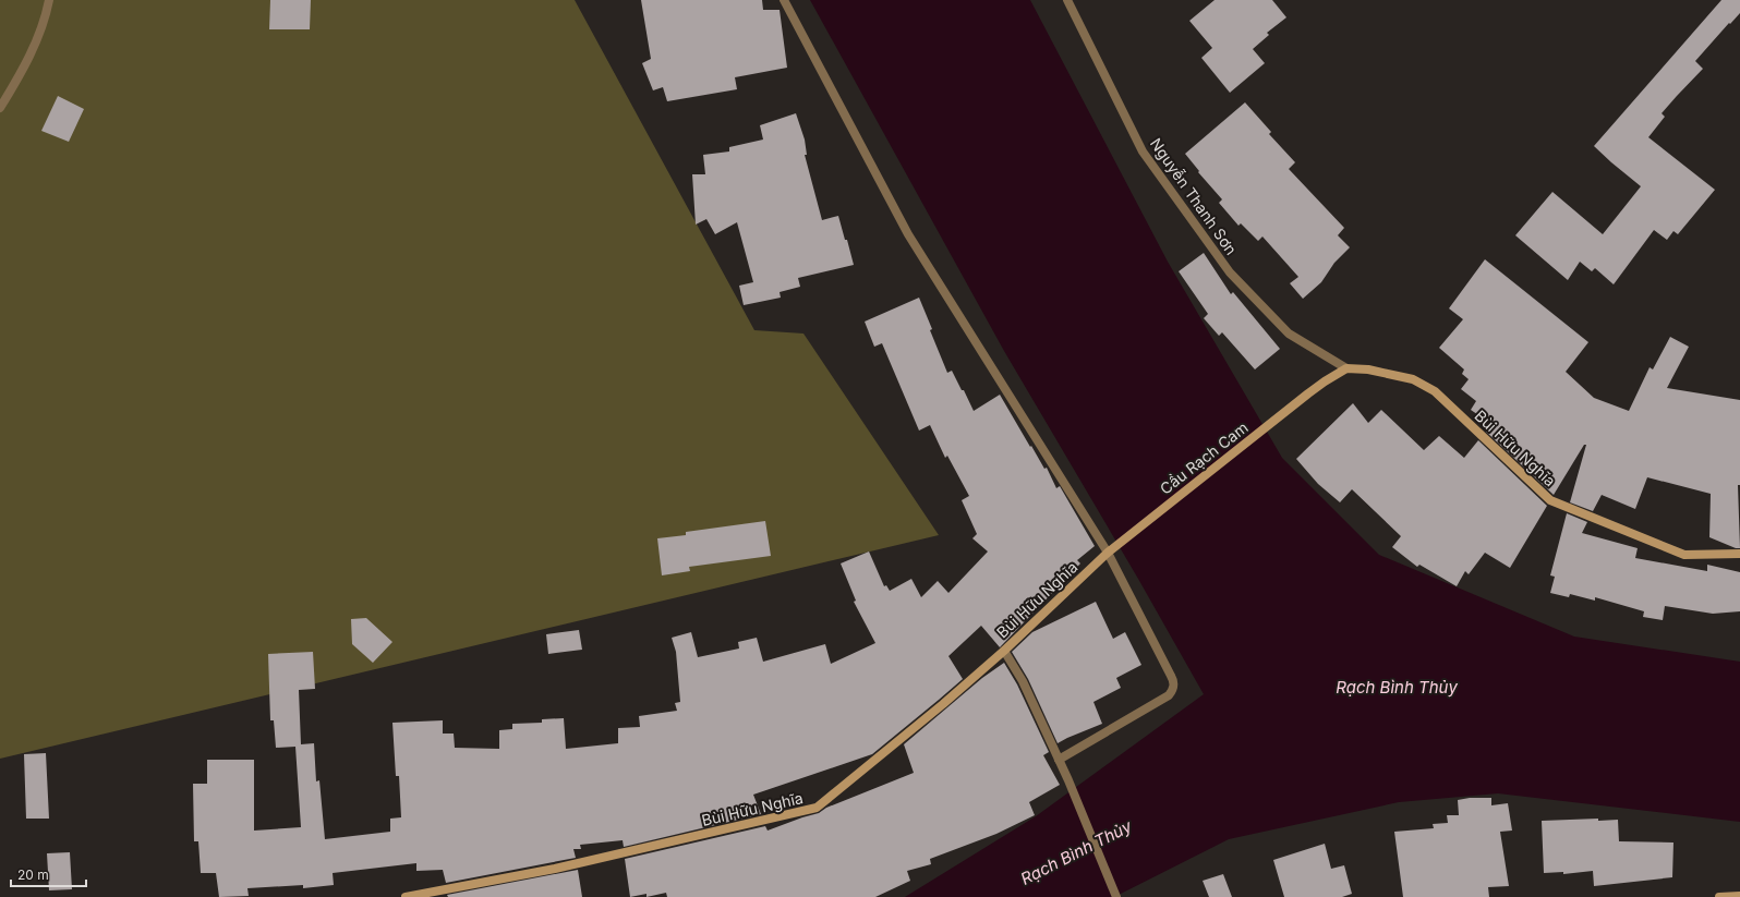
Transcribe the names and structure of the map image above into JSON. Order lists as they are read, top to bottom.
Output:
{
  "streets": {
    "main road": ["Bùi Hữu Nghĩa", "Cầu Rạch Cam"],
    "street": ["Nguyễn Thanh Sơn"]
  },
  "crossings": [
    ["Nguyễn Thanh Sơn", "Bùi Hữu Nghĩa"],
    ["Nguyễn Thanh Sơn", "Cầu Rạch Cam"],
    ["Bùi Hữu Nghĩa", "Cầu Rạch Cam"]
  ],
  "water": ["Rạch Bình Thủy"],
  "scale_bar": "20 m"
}
